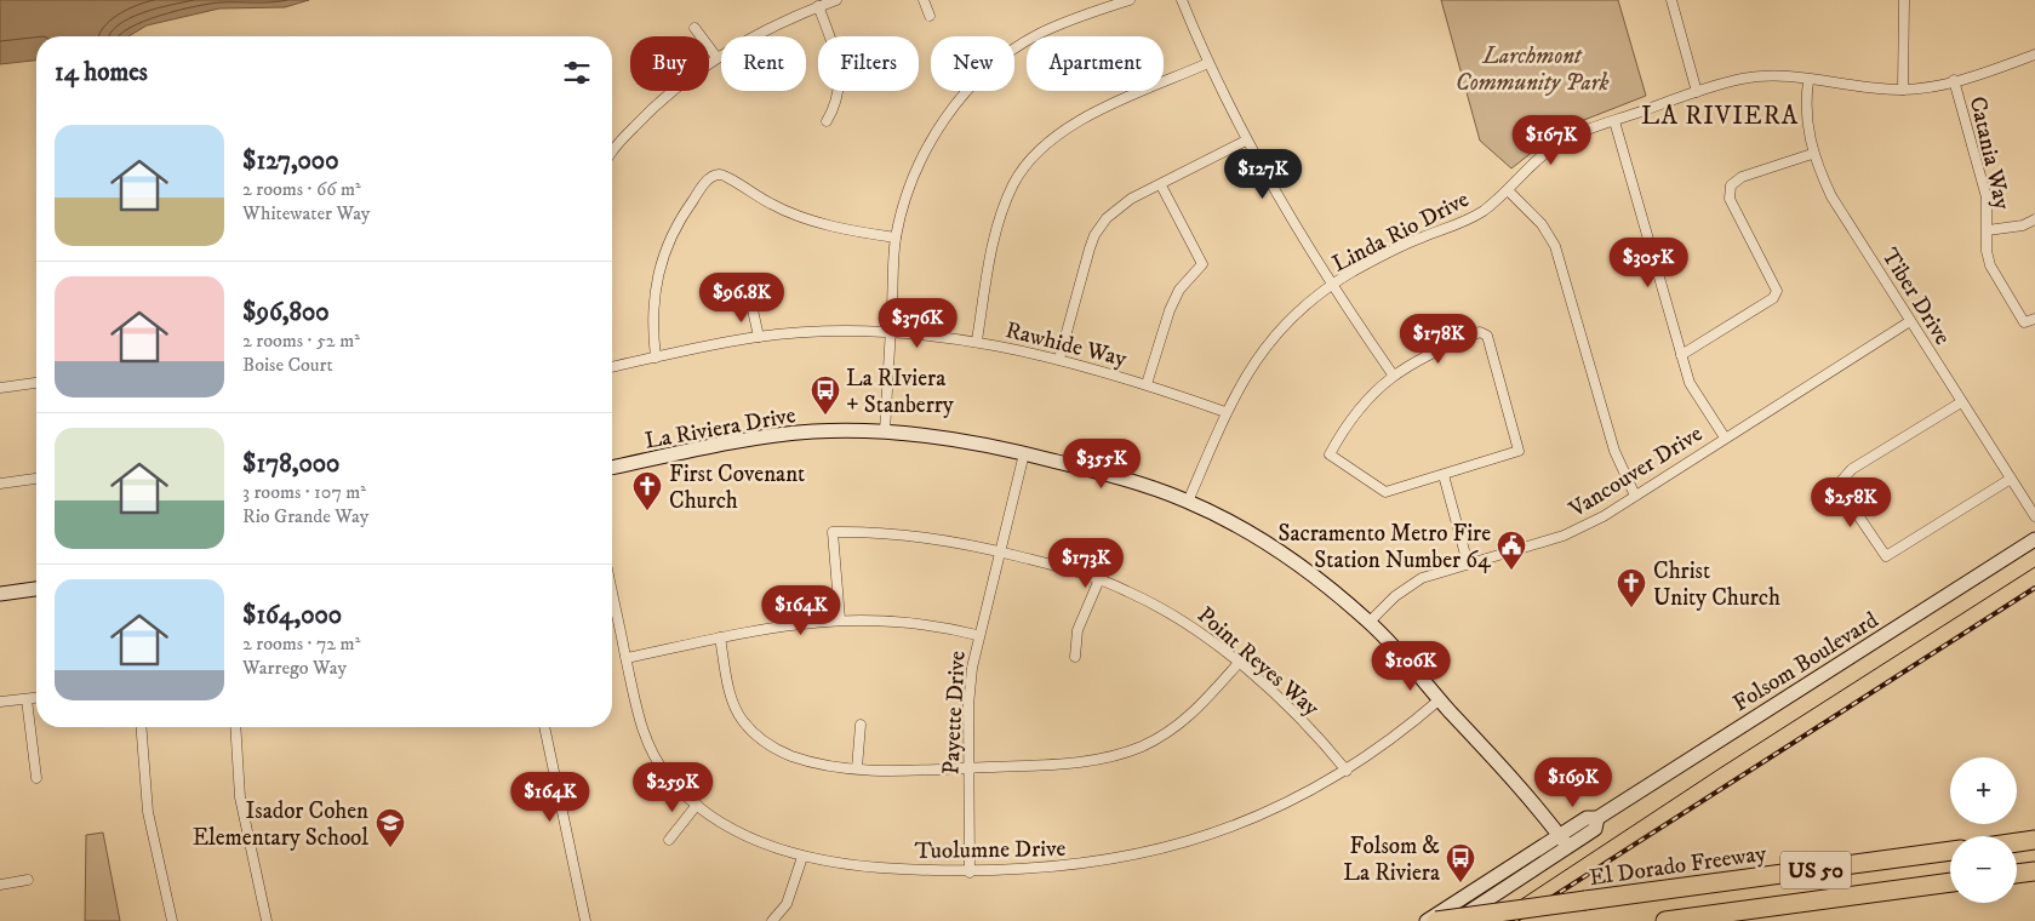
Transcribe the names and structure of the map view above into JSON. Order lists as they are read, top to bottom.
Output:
{
  "streets": {
    "highway": ["El Dorado Freeway", "US 50"],
    "street": [
      "Catania Way",
      "Linda Rio Drive",
      "Tiber Drive",
      "Rawhide Way",
      "La Riviera Drive",
      "Vancouver Drive",
      "Point Reyes Way",
      "Folsom Boulevard",
      "Payette Drive",
      "Tuolumne Drive"
    ]
  },
  "crossings": [
    ["Catania Way", "Linda Rio Drive"],
    ["Linda Rio Drive", "Tiber Drive"],
    ["Linda Rio Drive", "Rawhide Way"],
    ["Linda Rio Drive", "La Riviera Drive"],
    ["Tiber Drive", "Vancouver Drive"],
    ["La Riviera Drive", "Vancouver Drive"],
    ["La Riviera Drive", "Folsom Boulevard"],
    ["La Riviera Drive", "Payette Drive"],
    ["La Riviera Drive", "Tuolumne Drive"],
    ["Point Reyes Way", "Payette Drive"],
    ["Point Reyes Way", "Tuolumne Drive"],
    ["Payette Drive", "Tuolumne Drive"]
  ],
  "districts": ["LA RIVIERA"],
  "parks": ["Larchmont Community Park"],
  "places": {
    "bus stop": ["La RIviera + Stanberry", "Folsom & La Riviera"],
    "church": ["First Covenant Church", "Christ Unity Church"],
    "public building": ["Sacramento Metro Fire Station Number 64"],
    "school or university": ["Isador Cohen Elementary School"]
  },
  "page": {
    "chip": [
      "Buy",
      "Rent",
      "Filters",
      "New",
      "Apartment"
    ],
    "heading": "14 homes",
    "list": [
      {
        "name": "$127,000",
        "note": "2 rooms · 66 m² · Whitewater Way"
      },
      {
        "name": "$96,800",
        "note": "2 rooms · 52 m² · Boise Court"
      },
      {
        "name": "$178,000",
        "note": "3 rooms · 107 m² · Rio Grande Way"
      },
      {
        "name": "$164,000",
        "note": "2 rooms · 72 m² · Warrego Way"
      }
    ],
    "price": [
      "$167K",
      "$127K",
      "$305K",
      "$96.8K",
      "$376K",
      "$178K",
      "$355K",
      "$258K",
      "$173K",
      "$164K",
      "$106K",
      "$169K",
      "$259K",
      "$164K"
    ],
    "map_buttons": ["+", "−"]
  }
}
